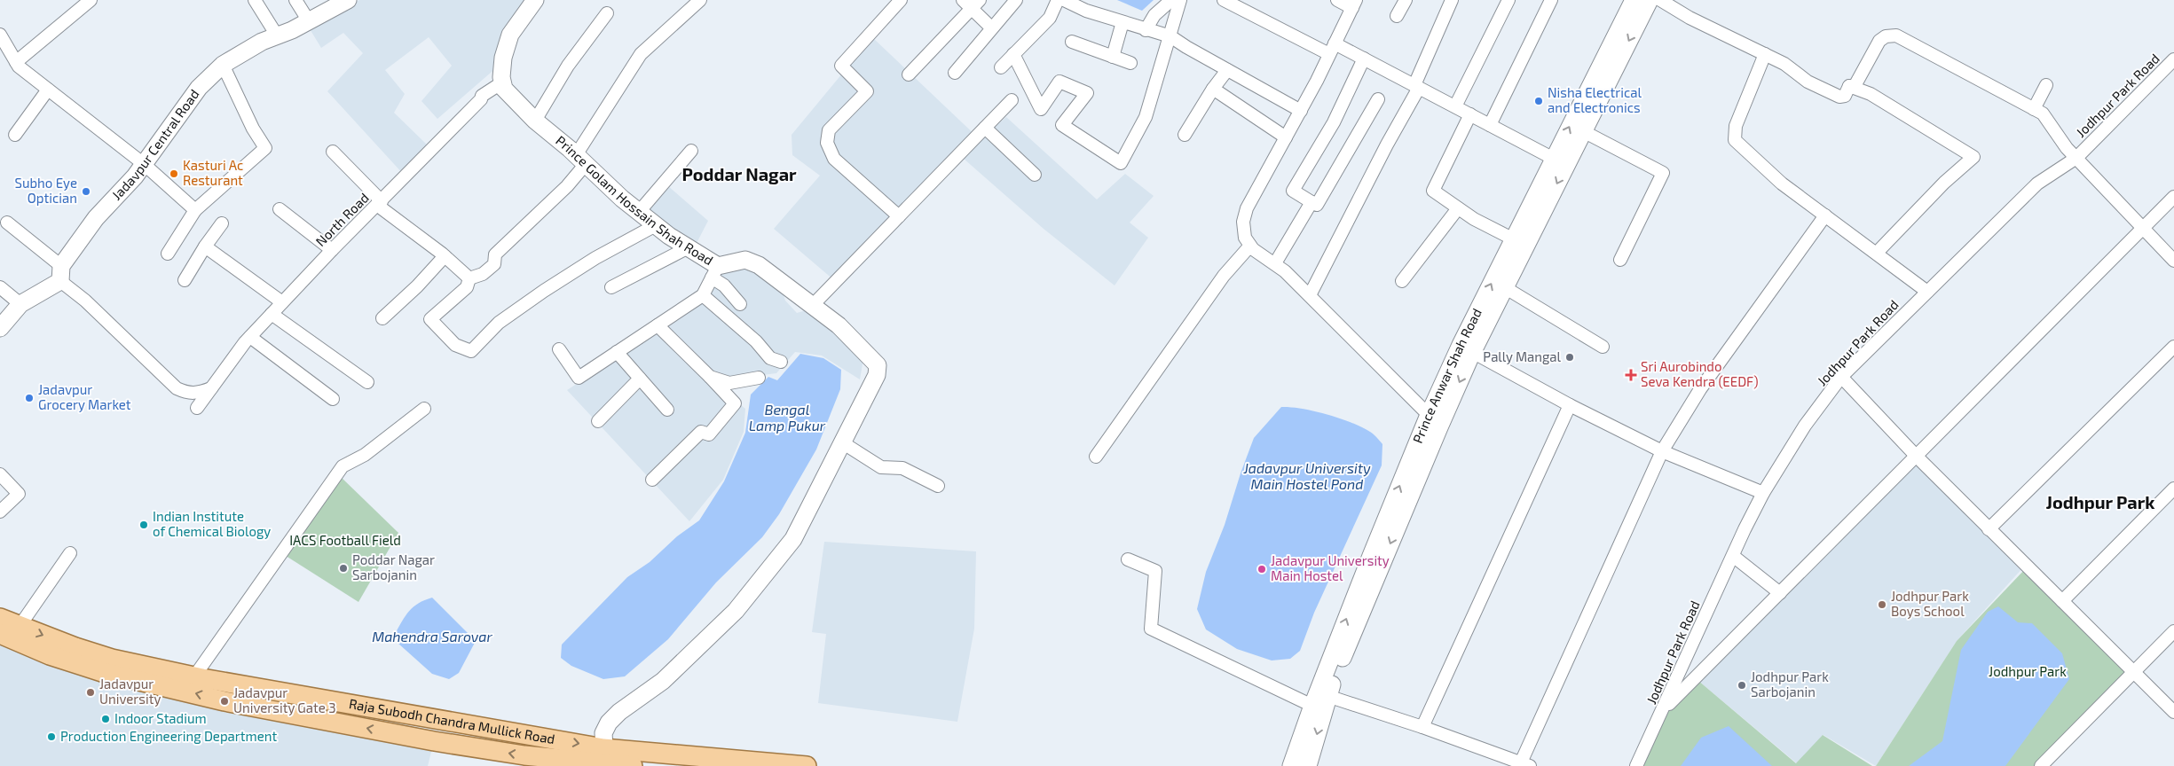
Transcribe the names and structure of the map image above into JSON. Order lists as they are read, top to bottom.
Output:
{
  "streets": {
    "main road": [
      "Jadavpur Central Road",
      "Prince Golam Hossain Shah Road",
      "Prince Anwar Shah Road",
      "Raja Subodh Chandra Mullick Road"
    ],
    "street": ["Jodhpur Park Road", "North Road"]
  },
  "crossings": [
    ["Prince Golam Hossain Shah Road", "North Road"],
    ["Prince Golam Hossain Shah Road", "Raja Subodh Chandra Mullick Road"]
  ],
  "districts": ["Poddar Nagar", "Jodhpur Park"],
  "water": ["Bengal Lamp Pukur", "Jadavpur University Main Hostel Pond", "Mahendra Sarovar"],
  "parks": ["IACS Football Field", "Jodhpur Park"],
  "places": {
    "other": [
      "Nisha Electrical and Electronics",
      "Kasturi Ac Resturant",
      "Subho Eye Optician",
      "Pally Mangal",
      "Jadavpur Grocery Market",
      "Indian Institute of Chemical Biology",
      "Poddar Nagar Sarbojanin",
      "Jadavpur University Main Hostel",
      "Jodhpur Park Boys School",
      "Jodhpur Park Sarbojanin",
      "Jadavpur University",
      "Jadavpur University Gate 3",
      "Indoor Stadium",
      "Production Engineering Department"
    ],
    "health": ["Sri Aurobindo Seva Kendra (EEDF)"]
  }
}
